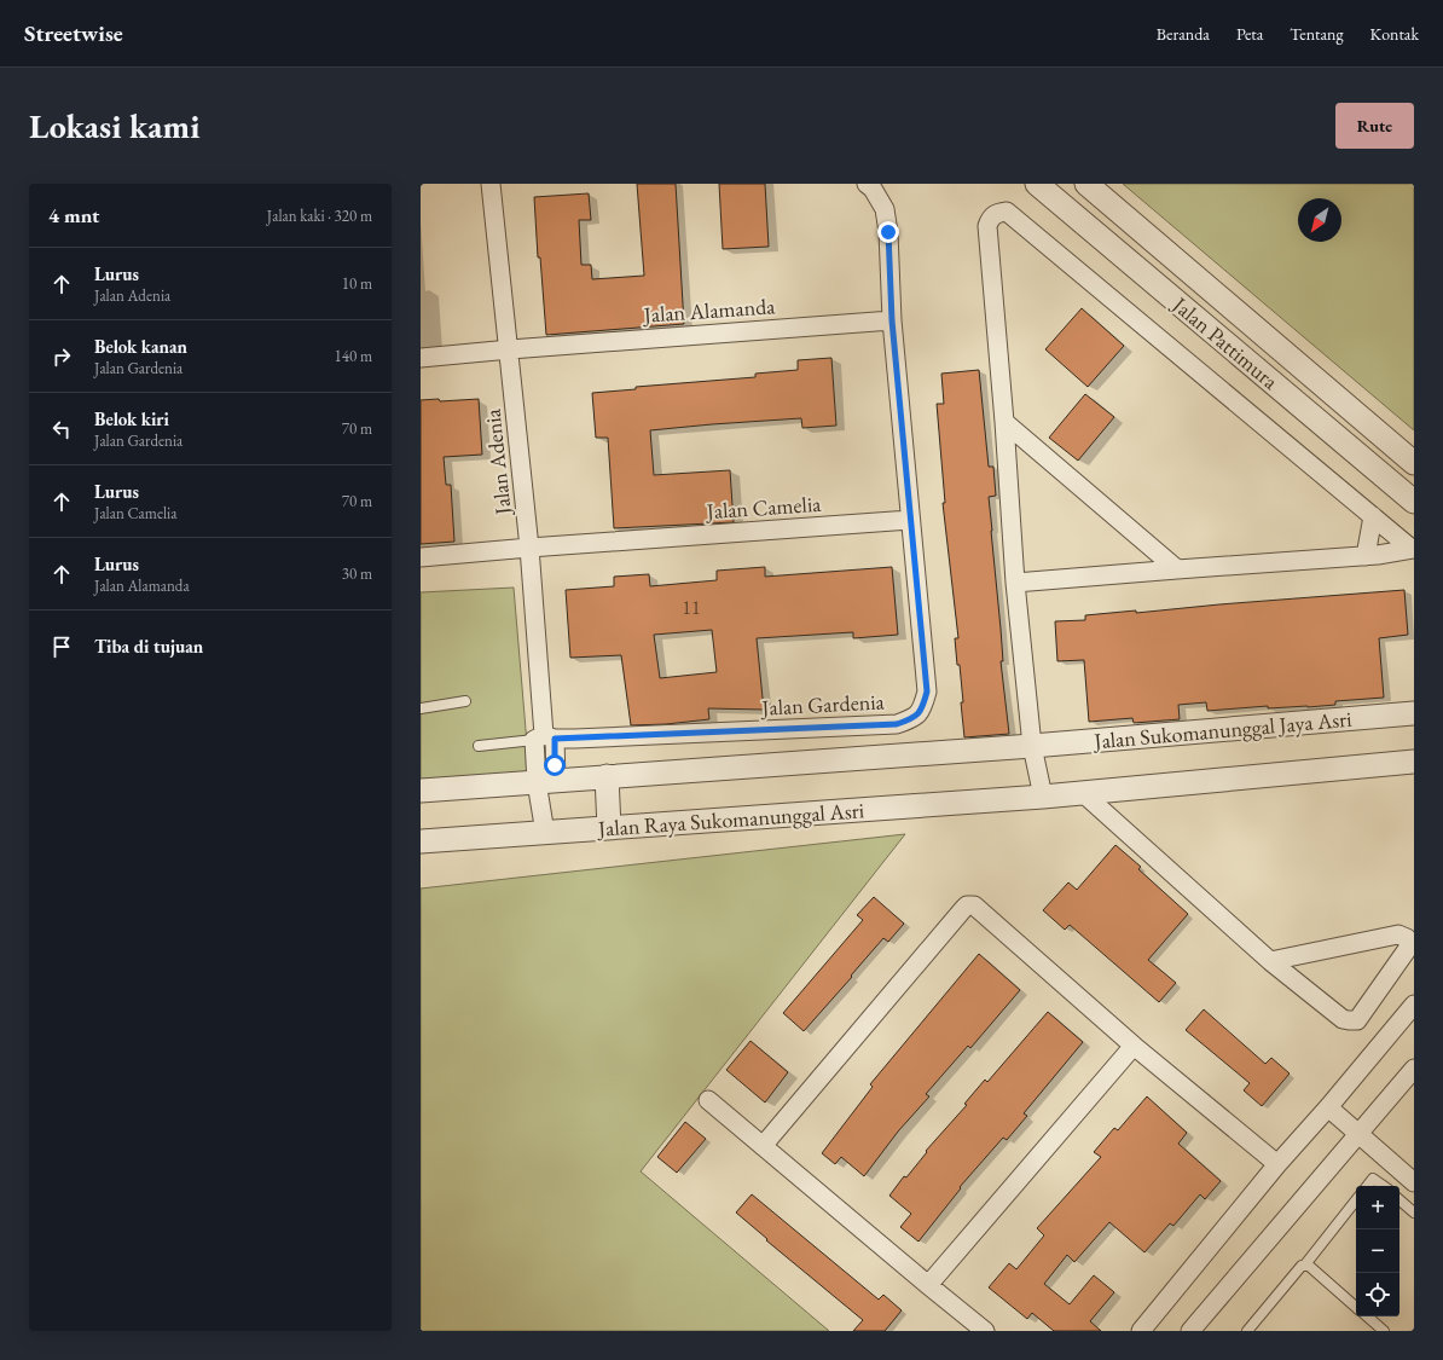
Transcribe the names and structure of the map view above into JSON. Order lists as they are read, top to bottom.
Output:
{
  "streets": {
    "street": [
      "Jalan Alamanda",
      "Jalan Pattimura",
      "Jalan Adenia",
      "Jalan Camelia",
      "Jalan Gardenia",
      "Jalan Sukomanunggal Jaya Asri",
      "Jalan Raya Sukomanunggal Asri"
    ]
  },
  "crossings": [
    ["Jalan Alamanda", "Jalan Adenia"],
    ["Jalan Adenia", "Jalan Camelia"],
    ["Jalan Adenia", "Jalan Gardenia"],
    ["Jalan Adenia", "Jalan Raya Sukomanunggal Asri"],
    ["Jalan Camelia", "Jalan Gardenia"]
  ],
  "house_numbers": ["11"],
  "north": "bottom left",
  "page": {
    "header": "Streetwise",
    "nav": [
      "Beranda",
      "Peta",
      "Tentang",
      "Kontak"
    ],
    "buttons": "Rute",
    "title": "Lokasi kami",
    "heading": ["4 mnt", "Jalan kaki · 320 m"],
    "list": [
      ["Lurus", "Jalan Adenia", "10 m"],
      ["Belok kanan", "Jalan Gardenia", "140 m"],
      ["Belok kiri", "Jalan Gardenia", "70 m"],
      ["Lurus", "Jalan Camelia", "70 m"],
      ["Lurus", "Jalan Alamanda", "30 m"],
      "Tiba di tujuan"
    ],
    "map_buttons": ["+", "−"]
  }
}
